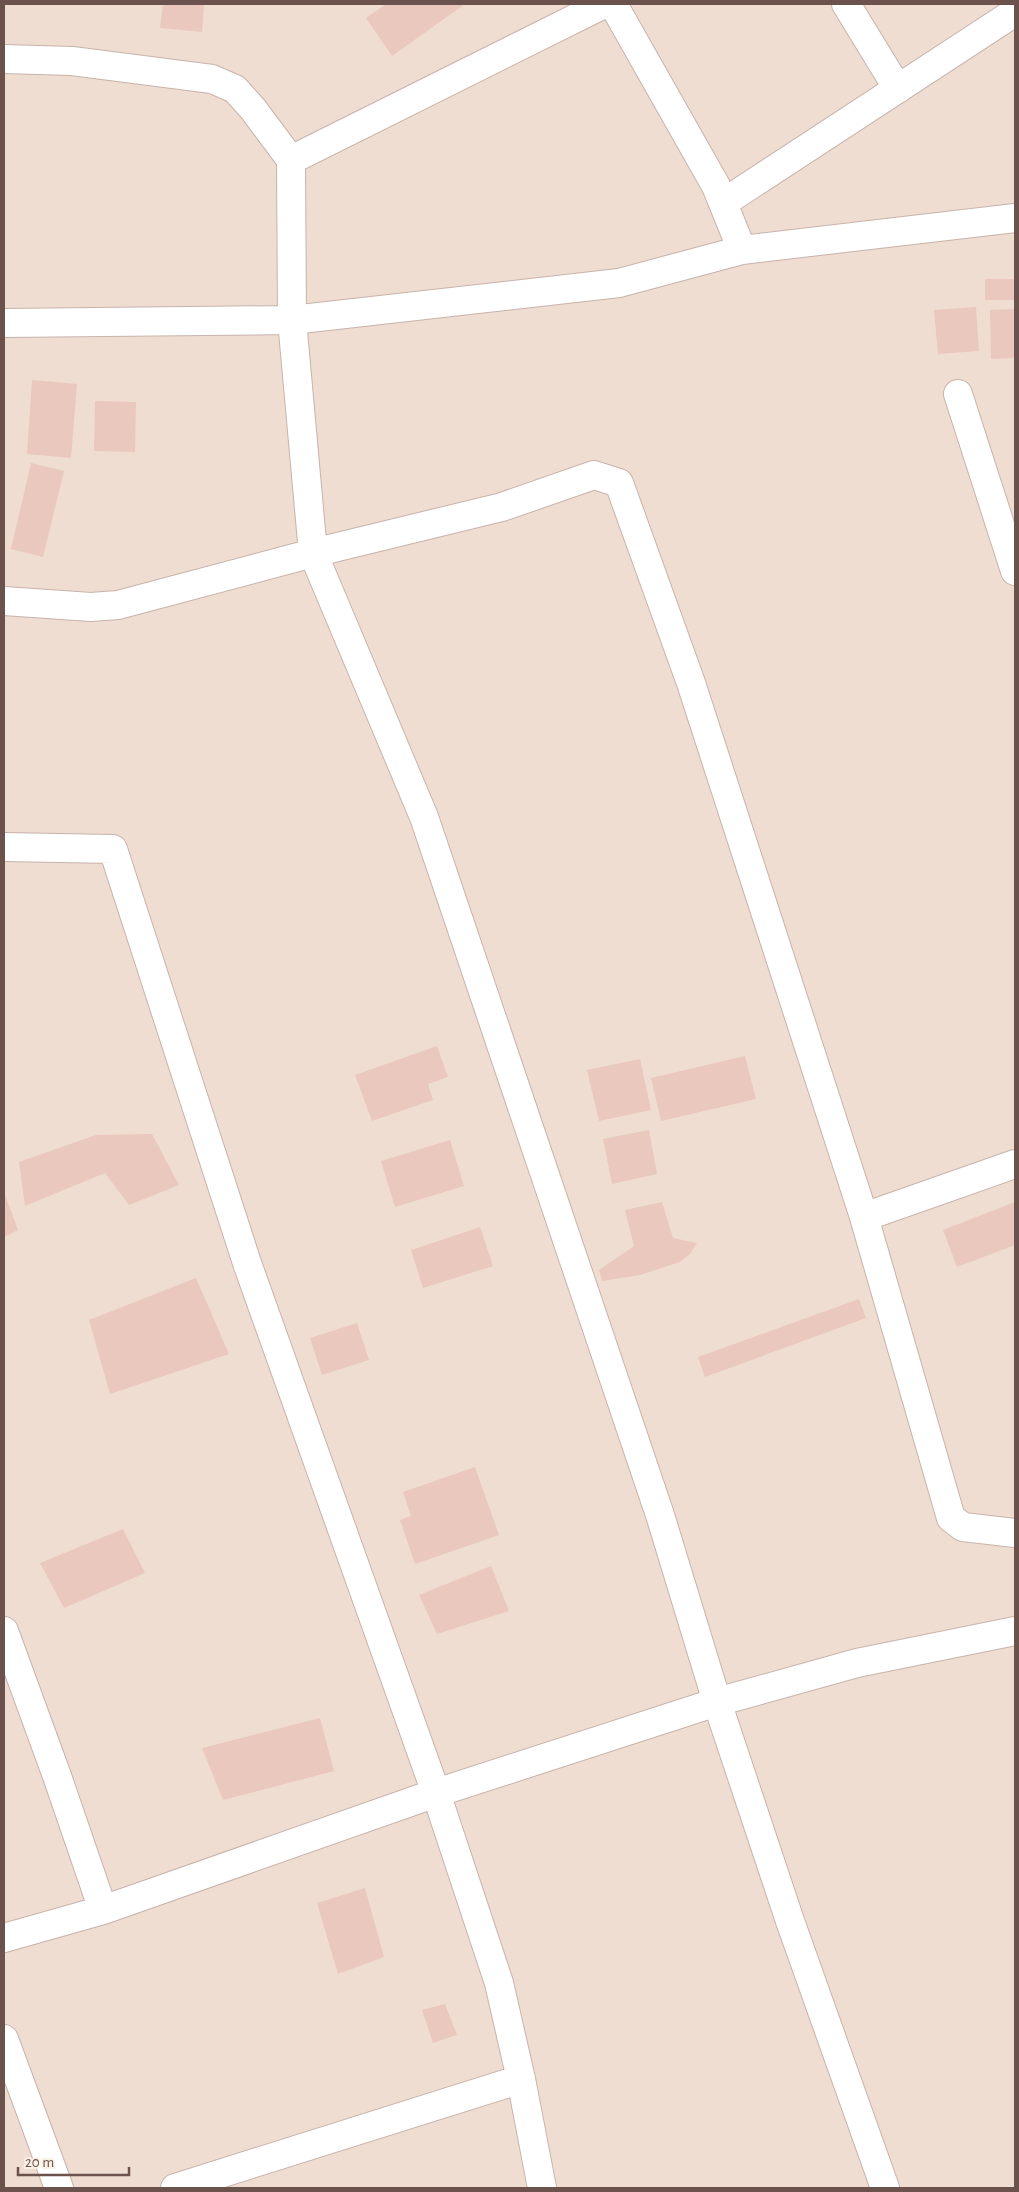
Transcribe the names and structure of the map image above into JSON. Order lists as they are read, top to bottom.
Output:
{
  "scale_bar": "20 m"
}
